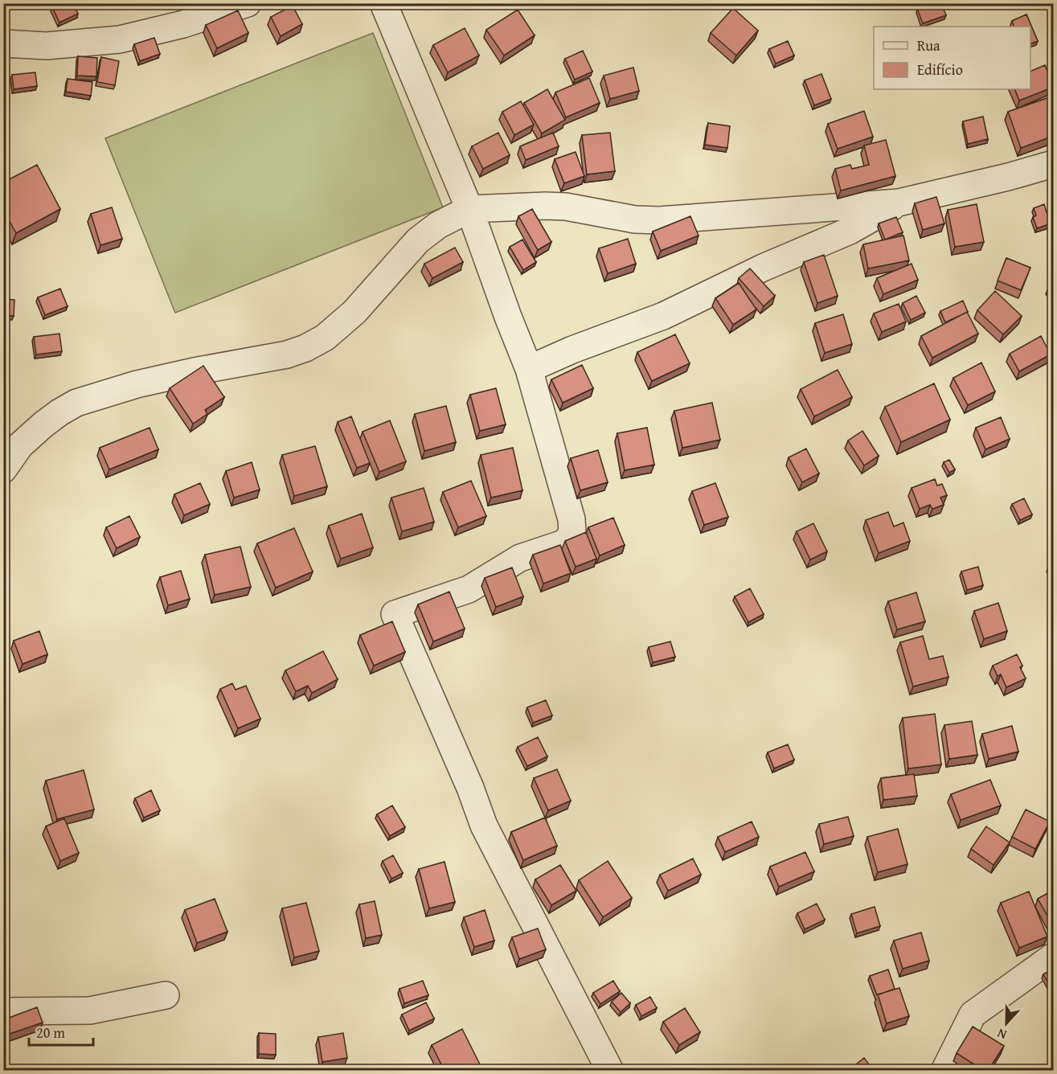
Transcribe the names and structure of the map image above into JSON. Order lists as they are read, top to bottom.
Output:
{
  "legend": ["Rua", "Edifício"],
  "scale_bar": "20 m",
  "north": "bottom"
}
